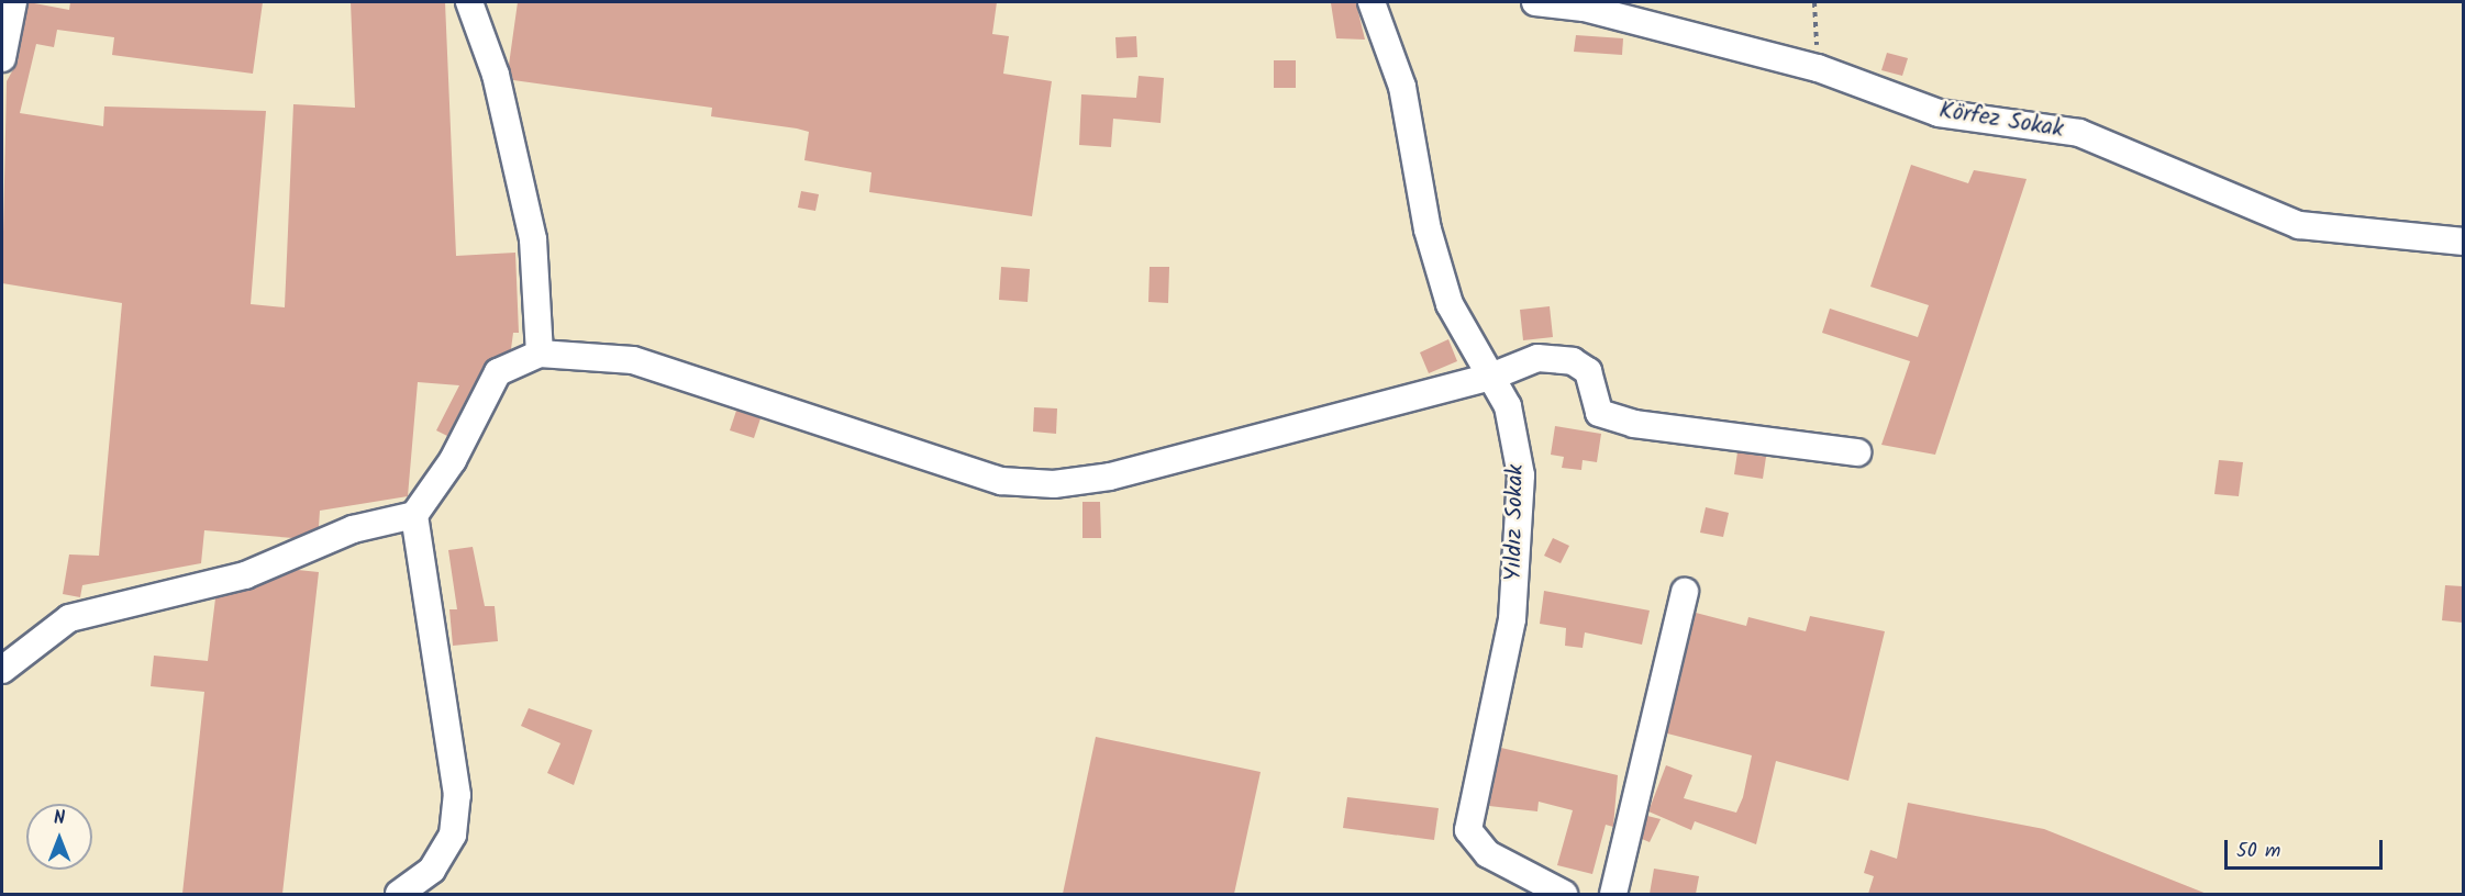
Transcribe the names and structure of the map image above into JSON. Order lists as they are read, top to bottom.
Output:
{
  "streets": {
    "street": ["Körfez Sokak", "Yıldız Sokak"]
  },
  "scale_bar": "50 m",
  "north": "top"
}
